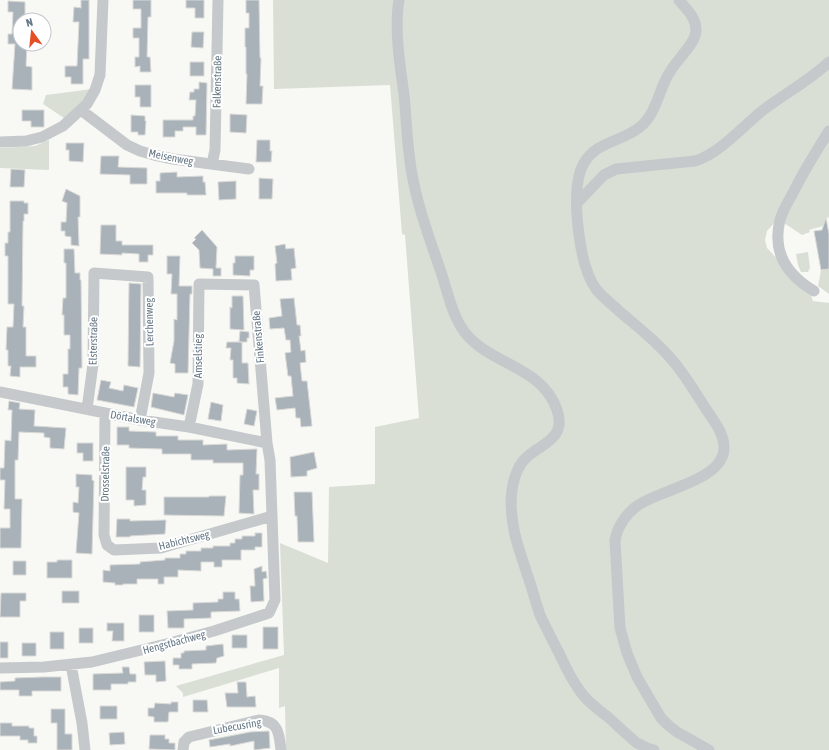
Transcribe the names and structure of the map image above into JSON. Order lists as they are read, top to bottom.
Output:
{
  "streets": {
    "street": [
      "Falkenstraße",
      "Meisenweg",
      "Lerchenweg",
      "Finkenstraße",
      "Elsterstraße",
      "Amselstieg",
      "Dörtalsweg",
      "Drosselstraße",
      "Habichtsweg",
      "Hengstbachweg",
      "Lubecusring"
    ]
  },
  "crossings": [
    ["Falkenstraße", "Meisenweg"],
    ["Lerchenweg", "Elsterstraße"],
    ["Lerchenweg", "Dörtalsweg"],
    ["Finkenstraße", "Amselstieg"],
    ["Finkenstraße", "Dörtalsweg"],
    ["Elsterstraße", "Dörtalsweg"],
    ["Amselstieg", "Dörtalsweg"],
    ["Dörtalsweg", "Drosselstraße"],
    ["Drosselstraße", "Habichtsweg"],
    ["Habichtsweg", "Hengstbachweg"]
  ],
  "north": "top"
}
